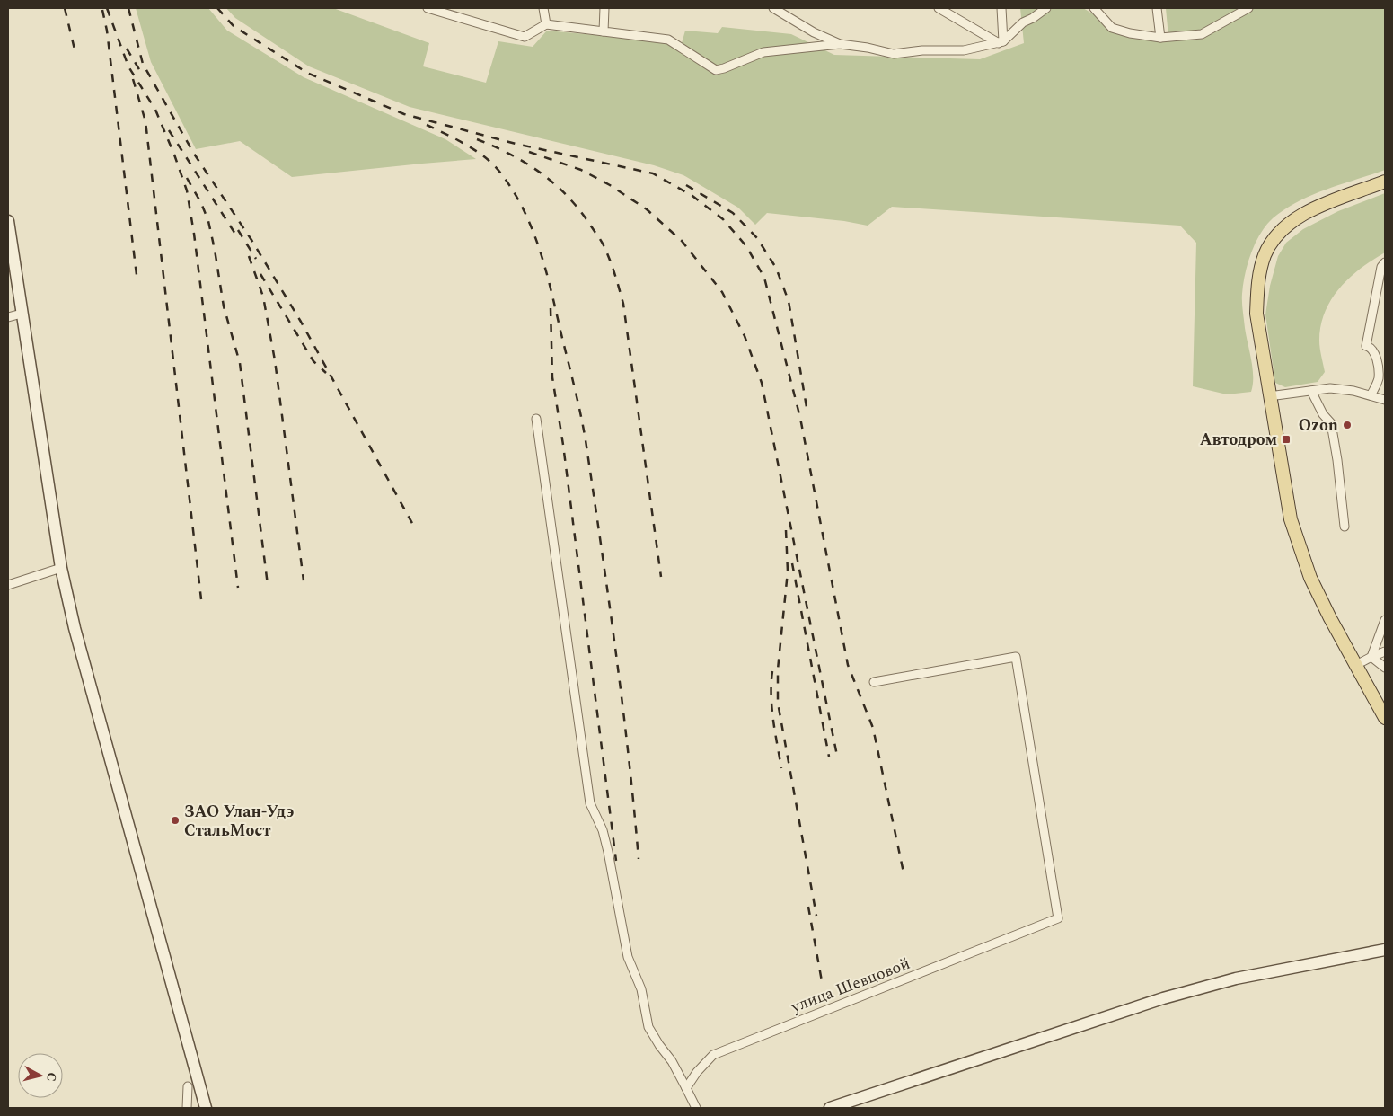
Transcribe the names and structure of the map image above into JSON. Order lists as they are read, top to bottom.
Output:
{
  "streets": {
    "street": ["улица Шевцовой"]
  },
  "places": {
    "other": ["Ozon", "ЗАО Улан-Удэ СтальМост"],
    "transit": ["Автодром"]
  },
  "north": "right"
}
